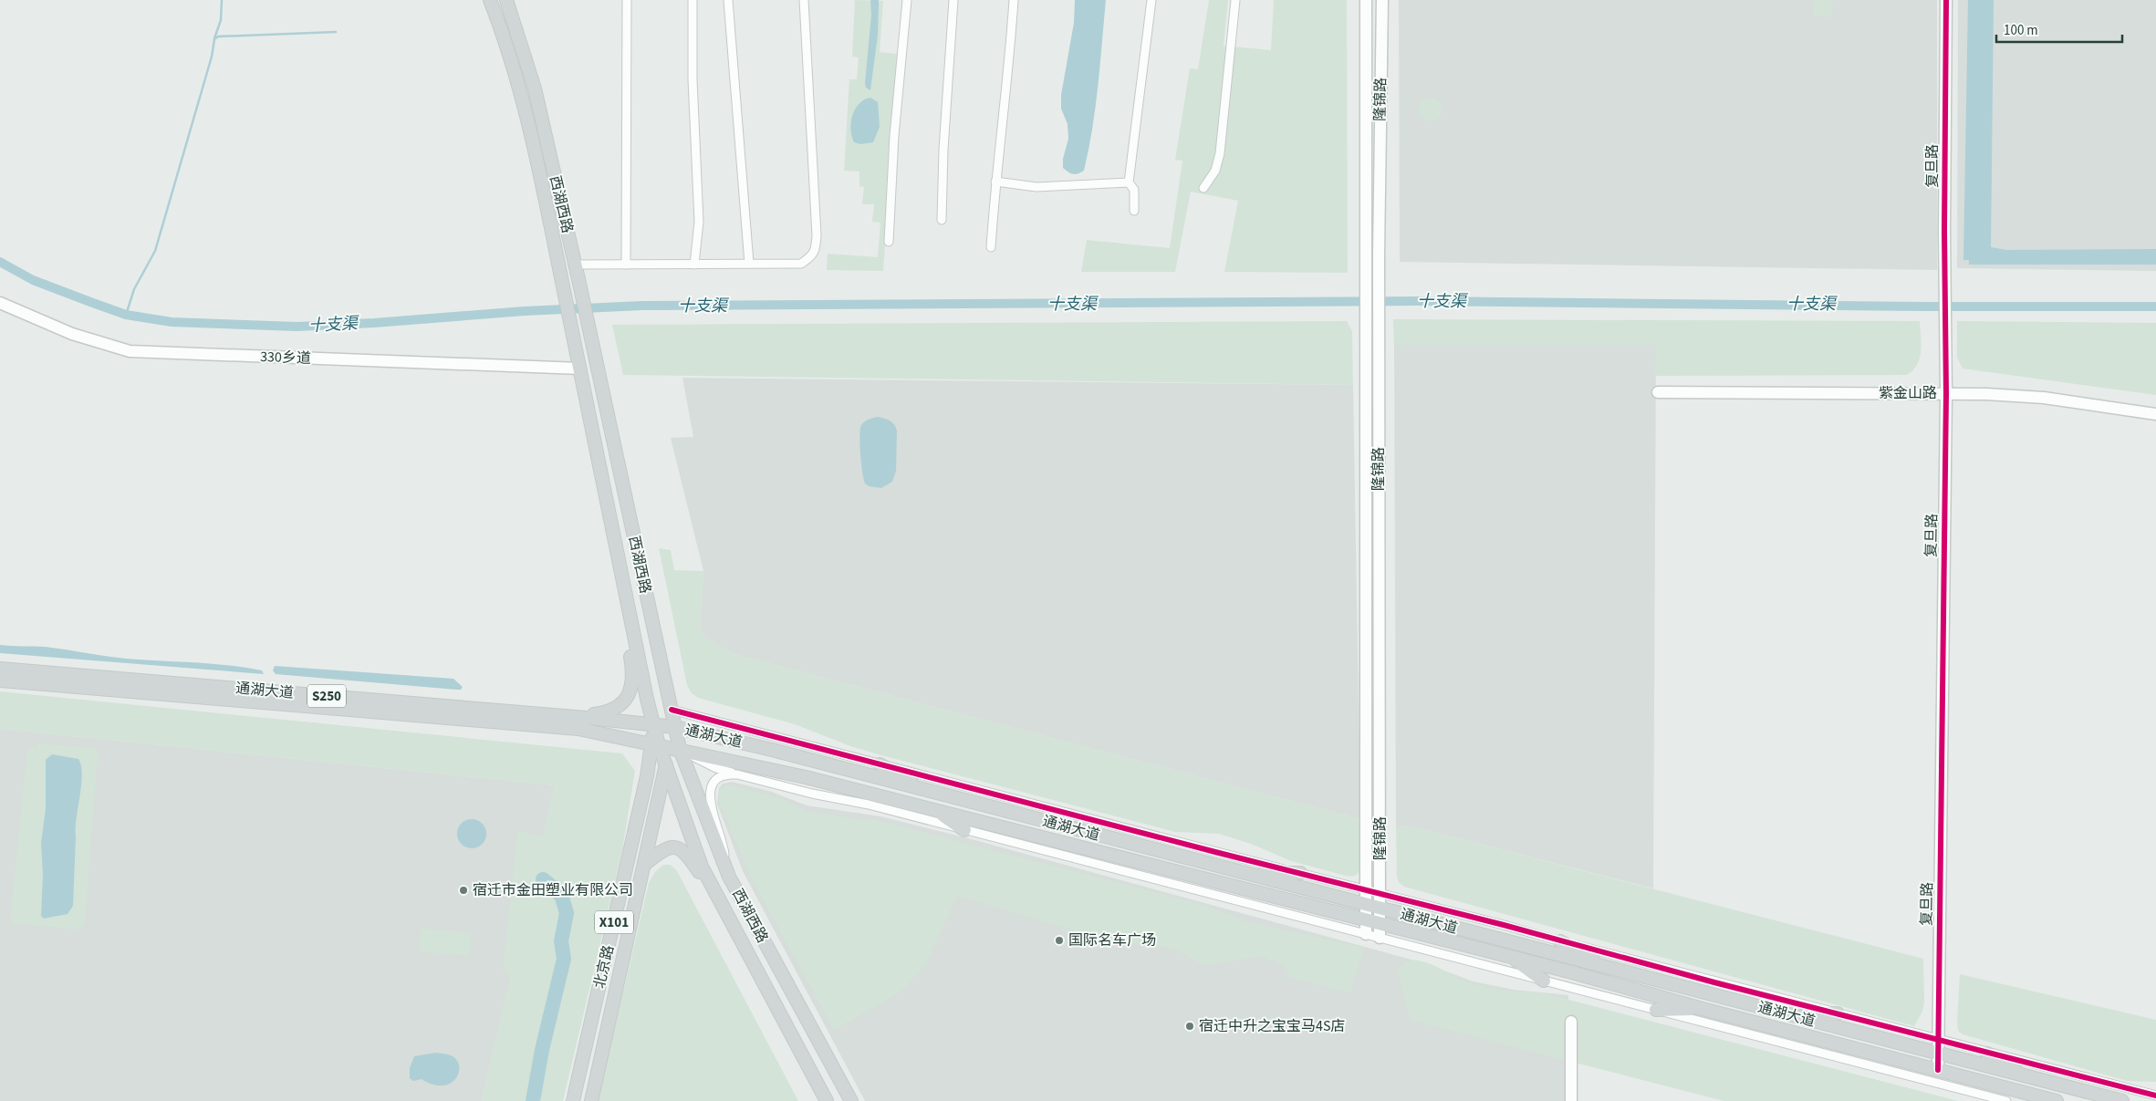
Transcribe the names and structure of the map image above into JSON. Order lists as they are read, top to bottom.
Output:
{
  "streets": {
    "main road": [
      "西湖西路",
      "通湖大道",
      "S250",
      "X101",
      "北京路"
    ],
    "street": [
      "隆锦路",
      "复旦路",
      "330乡道",
      "紫金山路"
    ]
  },
  "crossings": [
    ["隆锦路", "通湖大道"],
    ["复旦路", "紫金山路"],
    ["复旦路", "通湖大道"],
    ["西湖西路", "330乡道"],
    ["西湖西路", "通湖大道"],
    ["西湖西路", "北京路"],
    ["通湖大道", "北京路"]
  ],
  "water": ["十支渠"],
  "places": ["宿迁市金田塑业有限公司", "国际名车广场", "宿迁中升之宝宝马4S店"],
  "scale_bar": "100 m"
}
